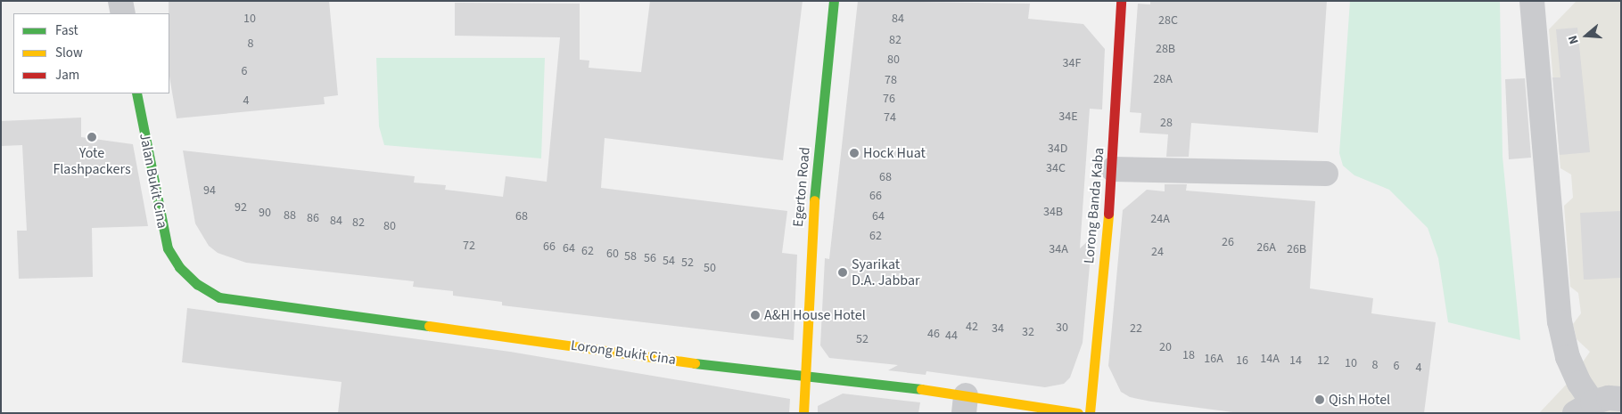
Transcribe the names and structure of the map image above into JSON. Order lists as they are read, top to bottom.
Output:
{
  "streets": {
    "street": [
      "Jalan Bukit Cina",
      "Egerton Road",
      "Lorong Banda Kaba",
      "Lorong Bukit Cina"
    ]
  },
  "crossings": [
    ["Jalan Bukit Cina", "Lorong Bukit Cina"],
    ["Egerton Road", "Lorong Bukit Cina"]
  ],
  "places": [
    "Yote Flashpackers",
    "Hock Huat",
    "Syarikat D.A. Jabbar",
    "A&H House Hotel",
    "Qish Hotel"
  ],
  "house_numbers": [
    "10",
    "84",
    "28C",
    "82",
    "8",
    "28B",
    "80",
    "34F",
    "6",
    "28A",
    "78",
    "76",
    "4",
    "34E",
    "74",
    "28",
    "34D",
    "34C",
    "68",
    "94",
    "66",
    "92",
    "34B",
    "90",
    "88",
    "68",
    "64",
    "86",
    "24A",
    "84",
    "82",
    "80",
    "62",
    "26",
    "72",
    "66",
    "26A",
    "64",
    "34A",
    "26B",
    "62",
    "24",
    "60",
    "58",
    "56",
    "54",
    "52",
    "50",
    "42",
    "30",
    "34",
    "22",
    "32",
    "46",
    "44",
    "52",
    "20",
    "18",
    "16A",
    "14A",
    "16",
    "14",
    "12",
    "10",
    "8",
    "6",
    "4"
  ],
  "legend": ["Fast", "Slow", "Jam"],
  "north": "left"
}
